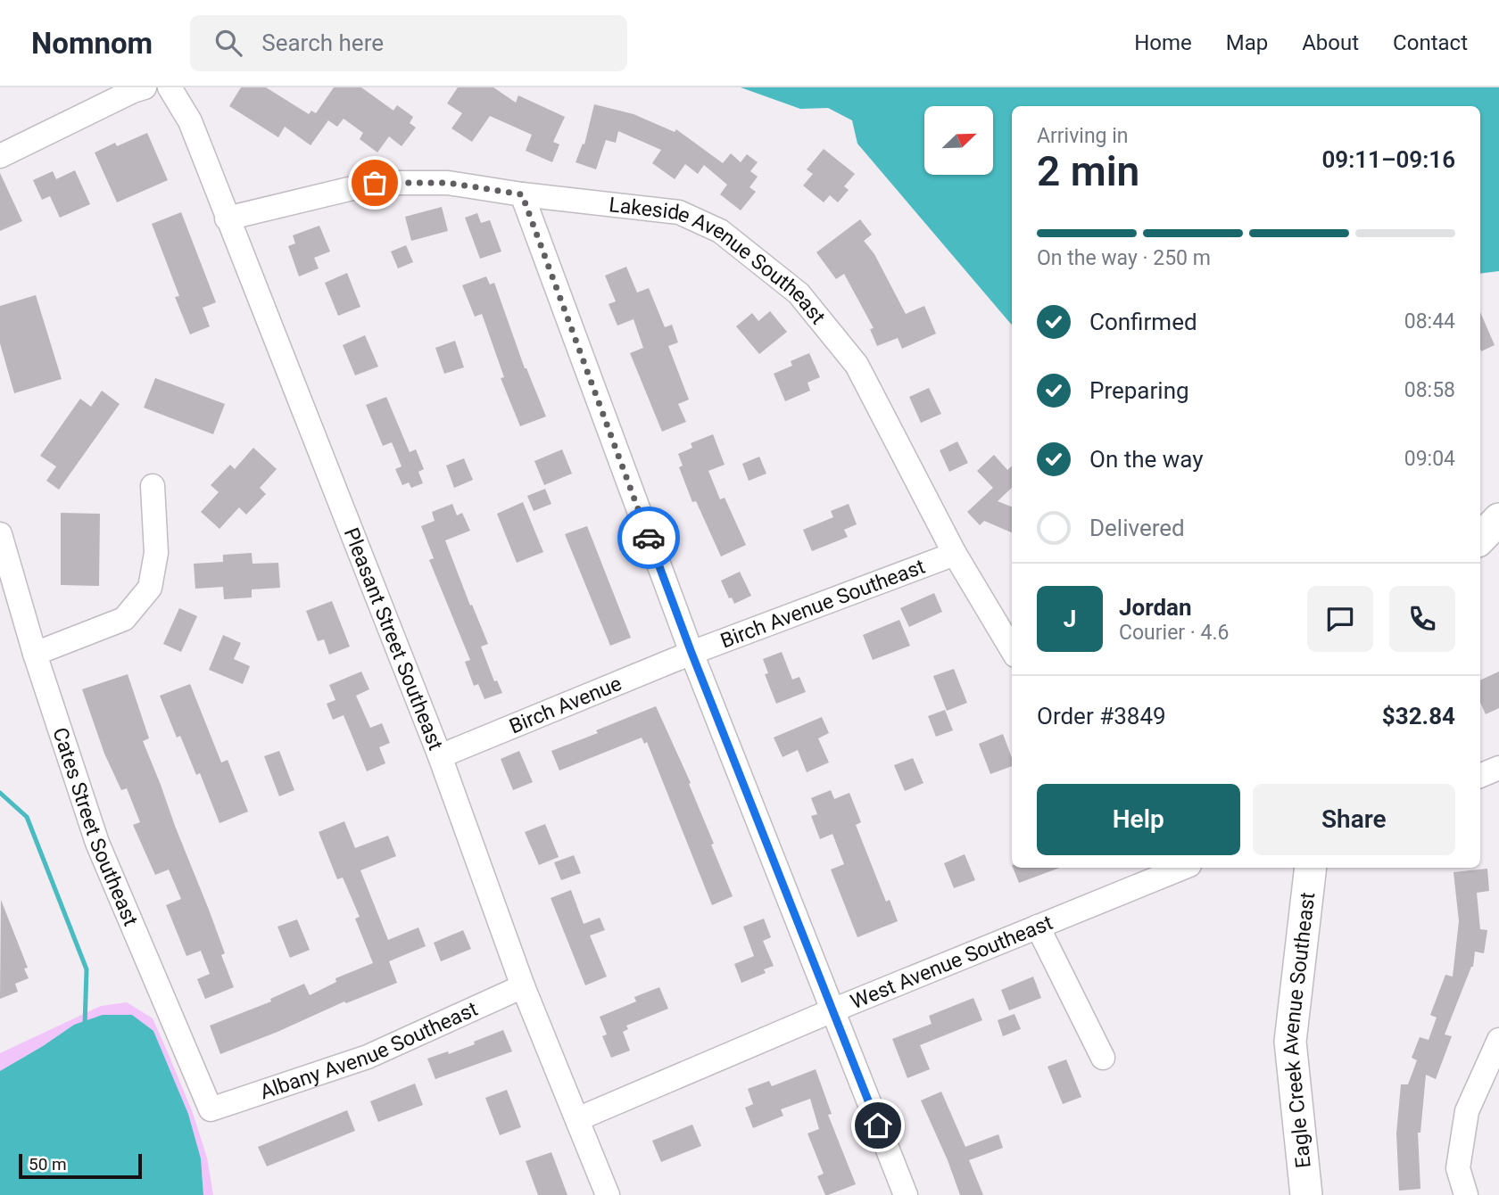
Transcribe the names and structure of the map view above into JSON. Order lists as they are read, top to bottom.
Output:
{
  "streets": {
    "main road": ["Eagle Creek Avenue Southeast"],
    "street": [
      "Lakeside Avenue Southeast",
      "Birch Avenue Southeast",
      "Pleasant Street Southeast",
      "Birch Avenue",
      "Cates Street Southeast",
      "West Avenue Southeast",
      "Albany Avenue Southeast"
    ]
  },
  "crossings": [
    ["Lakeside Avenue Southeast", "Birch Avenue Southeast"],
    ["Lakeside Avenue Southeast", "Pleasant Street Southeast"],
    ["Birch Avenue Southeast", "Birch Avenue"],
    ["Pleasant Street Southeast", "Birch Avenue"],
    ["Pleasant Street Southeast", "West Avenue Southeast"],
    ["Pleasant Street Southeast", "Albany Avenue Southeast"],
    ["Cates Street Southeast", "Albany Avenue Southeast"]
  ],
  "scale_bar": "50 m",
  "north": "top right",
  "page": {
    "header": "Nomnom",
    "search": "Search here",
    "nav": [
      "Home",
      "Map",
      "About",
      "Contact"
    ],
    "heading": ["2 min", "Arriving in", "09:11–09:16"],
    "panel": [
      "Jordan",
      "Courier · 4.6",
      "Order #3849",
      "$32.84"
    ],
    "bar": "On the way · 250 m",
    "list": [
      ["Confirmed", "08:44"],
      ["Preparing", "08:58"],
      ["On the way", "09:04"],
      "Delivered"
    ],
    "round": "J",
    "buttons": ["Help", "Share"],
    "scale": "50 m"
  }
}
